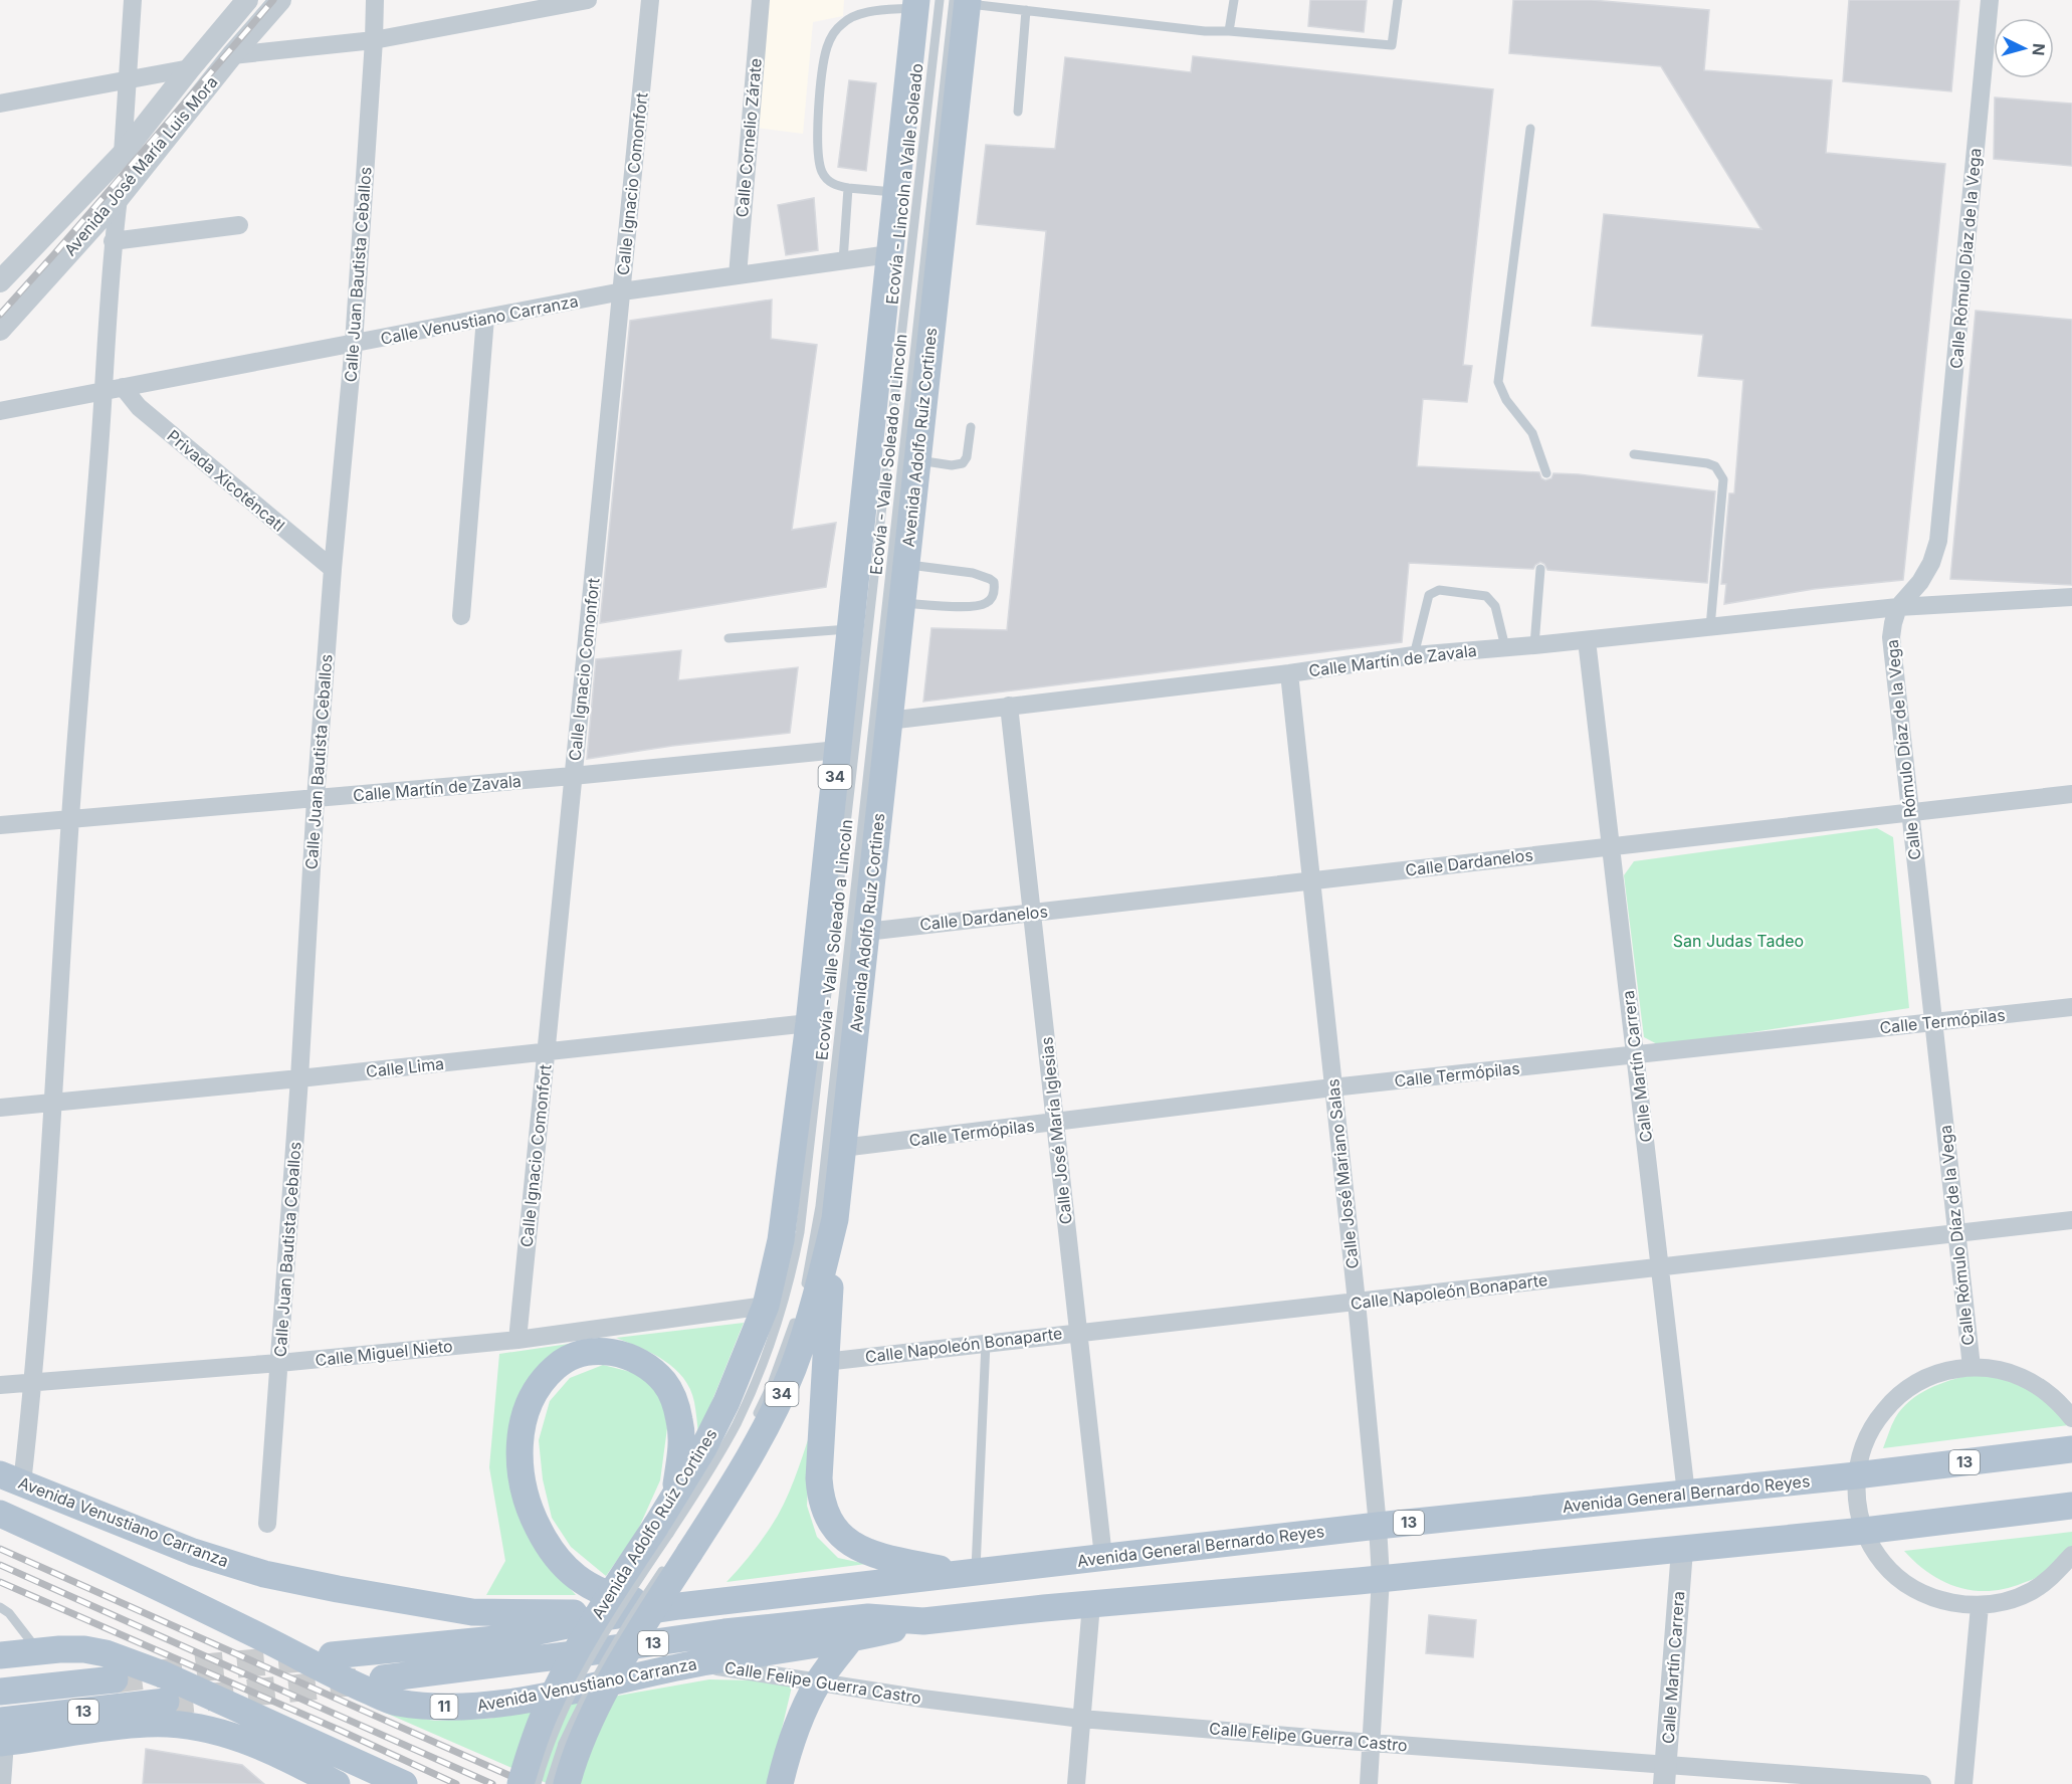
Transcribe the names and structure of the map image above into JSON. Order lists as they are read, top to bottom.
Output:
{
  "streets": {
    "main road": [
      "Avenida Adolfo Ruíz Cortines",
      "34",
      "13",
      "Avenida General Bernardo Reyes",
      "Avenida Venustiano Carranza",
      "11"
    ],
    "street": [
      "Calle Cornelio Zárate",
      "Avenida José María Luis Mora",
      "Calle Ignacio Comonfort",
      "Calle Rómulo Díaz de la Vega",
      "Calle Juan Bautista Ceballos",
      "Calle Venustiano Carranza",
      "Privada Xicoténcatl",
      "Calle Martín de Zavala",
      "Calle Dardanelos",
      "Calle Termópilas",
      "Calle Martín Carrera",
      "Calle Lima",
      "Calle José María Iglesias",
      "Calle José Mariano Salas",
      "Calle Napoleón Bonaparte",
      "Calle Miguel Nieto",
      "Calle Felipe Guerra Castro"
    ],
    "lane": ["Ecovía - Lincoln a Valle Soleado", "Ecovía - Valle Soleado a Lincoln"]
  },
  "crossings": [
    ["Calle Cornelio Zárate", "Calle Venustiano Carranza"],
    ["Calle Ignacio Comonfort", "Calle Venustiano Carranza"],
    ["Calle Ignacio Comonfort", "Calle Martín de Zavala"],
    ["Calle Ignacio Comonfort", "Calle Lima"],
    ["Calle Ignacio Comonfort", "Calle Miguel Nieto"],
    ["Ecovía - Lincoln a Valle Soleado", "Avenida Adolfo Ruíz Cortines"],
    ["Calle Rómulo Díaz de la Vega", "Calle Martín de Zavala"],
    ["Calle Rómulo Díaz de la Vega", "Calle Dardanelos"],
    ["Calle Rómulo Díaz de la Vega", "Calle Termópilas"],
    ["Calle Rómulo Díaz de la Vega", "Calle Napoleón Bonaparte"],
    ["Calle Juan Bautista Ceballos", "Calle Venustiano Carranza"],
    ["Calle Juan Bautista Ceballos", "Privada Xicoténcatl"],
    ["Calle Juan Bautista Ceballos", "Calle Martín de Zavala"],
    ["Calle Juan Bautista Ceballos", "Calle Lima"],
    ["Calle Juan Bautista Ceballos", "Calle Miguel Nieto"],
    ["Calle Venustiano Carranza", "Avenida Adolfo Ruíz Cortines"],
    ["Calle Venustiano Carranza", "Privada Xicoténcatl"],
    ["Avenida Adolfo Ruíz Cortines", "Ecovía - Valle Soleado a Lincoln"],
    ["Avenida Adolfo Ruíz Cortines", "Calle Martín de Zavala"],
    ["Avenida Adolfo Ruíz Cortines", "Calle Dardanelos"],
    ["Avenida Adolfo Ruíz Cortines", "Calle Termópilas"],
    ["Avenida Adolfo Ruíz Cortines", "Calle Lima"],
    ["Avenida Adolfo Ruíz Cortines", "Calle Miguel Nieto"],
    ["Calle Martín de Zavala", "Calle Martín Carrera"],
    ["Calle Martín de Zavala", "Calle José María Iglesias"],
    ["Calle Martín de Zavala", "Calle José Mariano Salas"],
    ["Calle Dardanelos", "Calle Martín Carrera"],
    ["Calle Dardanelos", "Calle José María Iglesias"],
    ["Calle Dardanelos", "Calle José Mariano Salas"],
    ["Calle Termópilas", "Calle Martín Carrera"],
    ["Calle Termópilas", "Calle José María Iglesias"],
    ["Calle Termópilas", "Calle José Mariano Salas"],
    ["Calle Martín Carrera", "Calle Napoleón Bonaparte"],
    ["Calle Martín Carrera", "13"],
    ["Calle Martín Carrera", "Avenida General Bernardo Reyes"],
    ["Calle Martín Carrera", "Calle Felipe Guerra Castro"],
    ["Calle José María Iglesias", "Calle Napoleón Bonaparte"],
    ["Calle José María Iglesias", "Avenida General Bernardo Reyes"],
    ["Calle José Mariano Salas", "Calle Napoleón Bonaparte"],
    ["Calle José Mariano Salas", "13"],
    ["Calle José Mariano Salas", "Avenida General Bernardo Reyes"],
    ["Calle José Mariano Salas", "Calle Felipe Guerra Castro"],
    ["13", "Avenida Venustiano Carranza"],
    ["Avenida General Bernardo Reyes", "Avenida Venustiano Carranza"],
    ["Avenida Venustiano Carranza", "Calle Felipe Guerra Castro"]
  ],
  "parks": ["San Judas Tadeo"],
  "north": "right"
}
